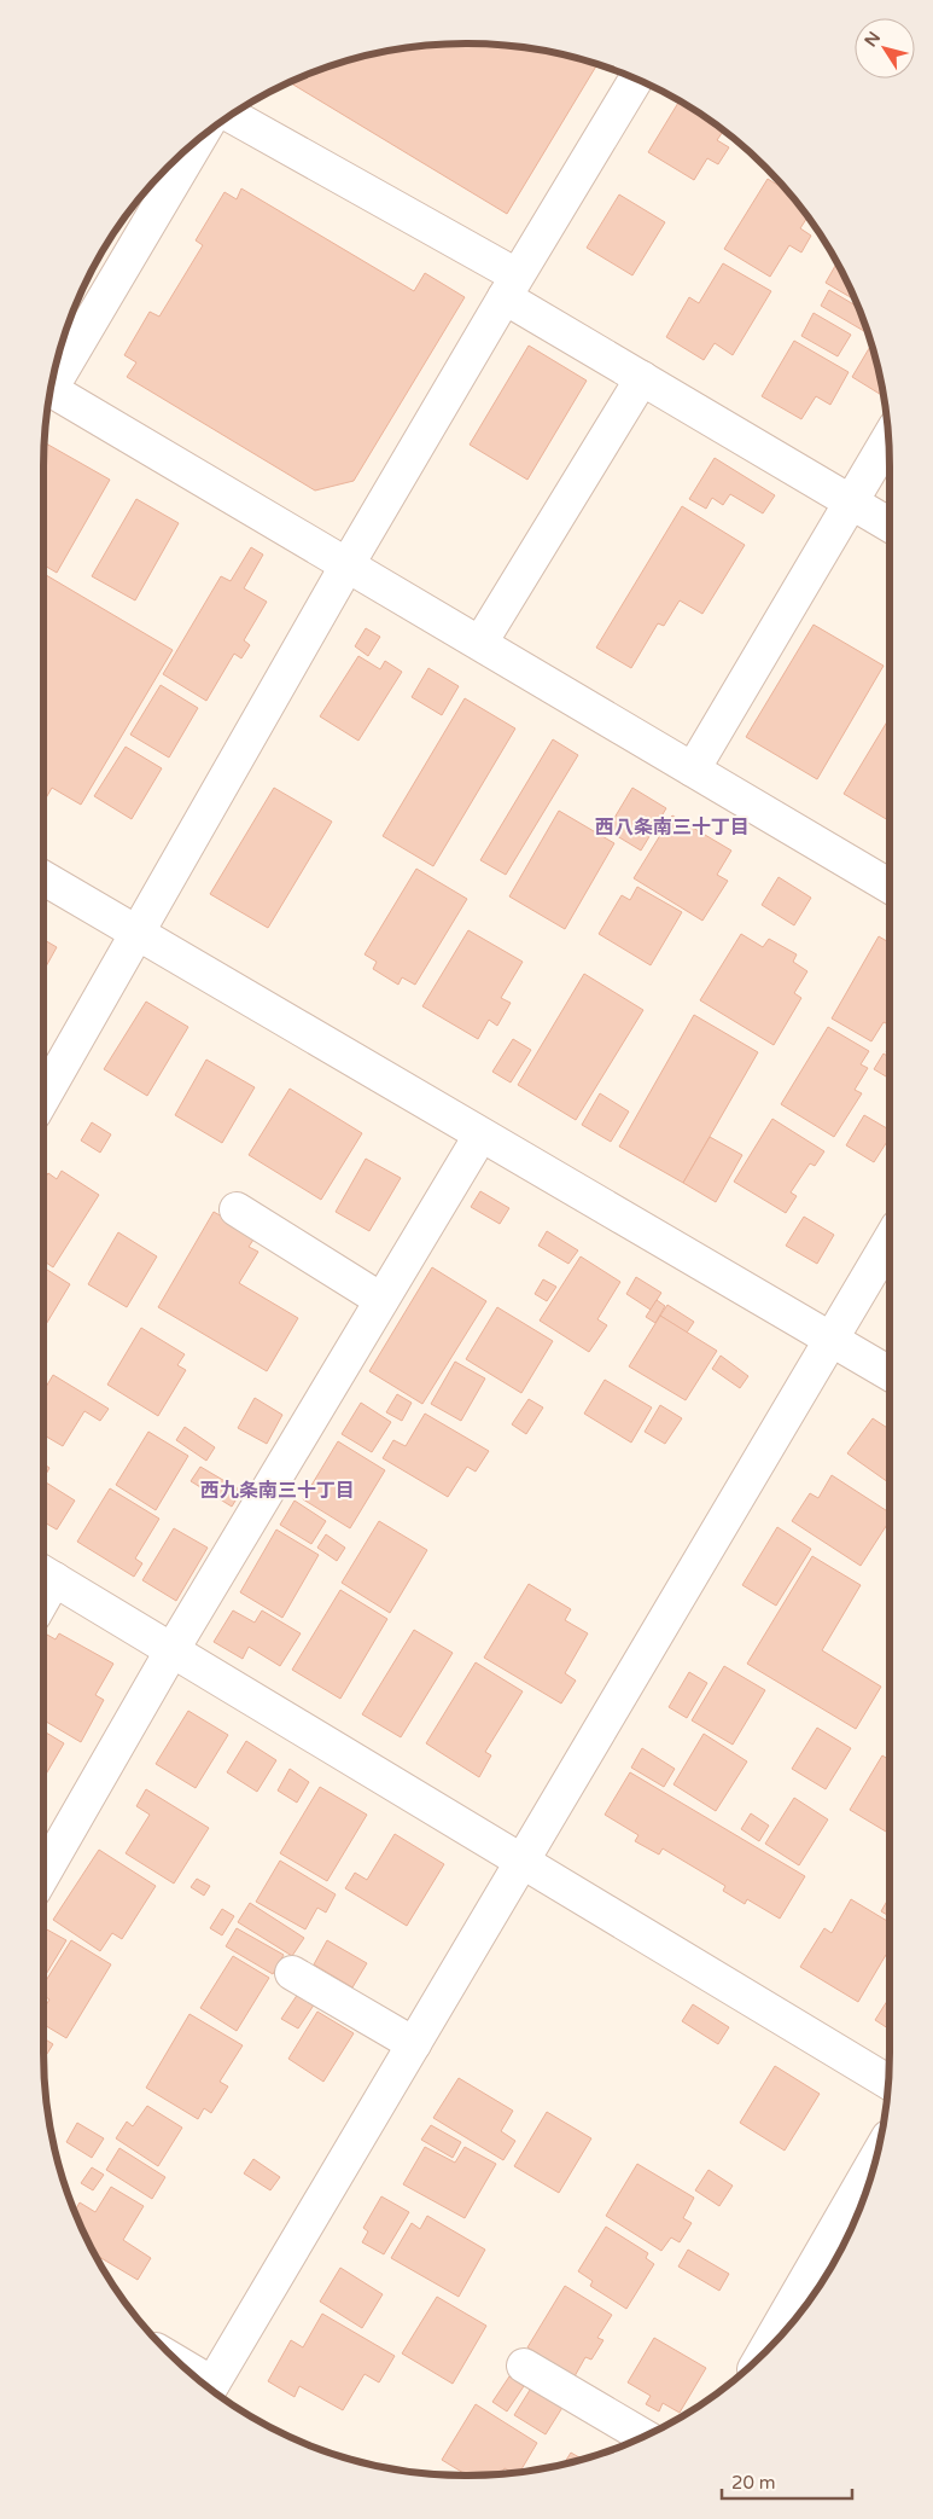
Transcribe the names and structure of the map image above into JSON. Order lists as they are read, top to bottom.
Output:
{
  "districts": ["西八条南三十丁目", "西九条南三十丁目"],
  "scale_bar": "20 m",
  "north": "top left"
}
